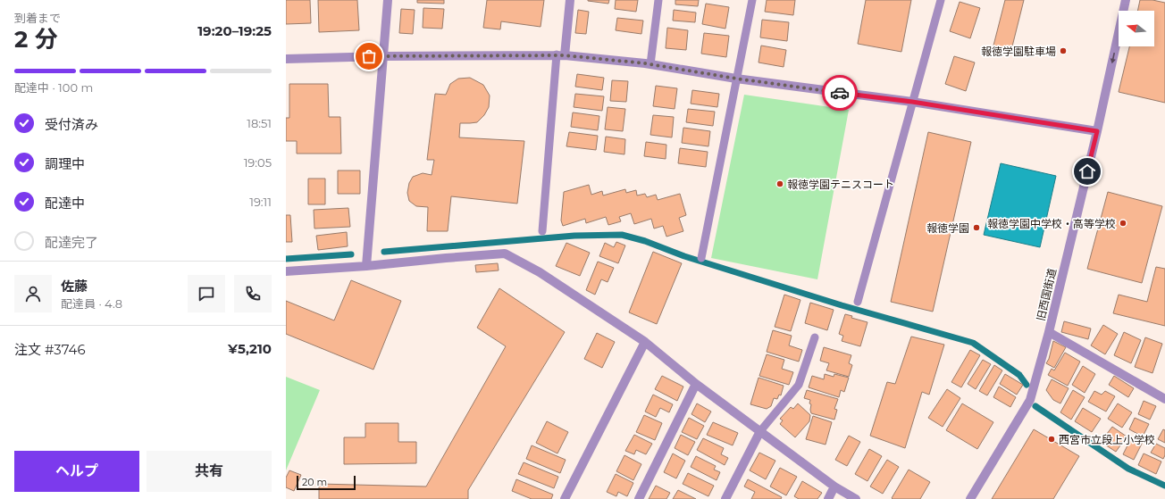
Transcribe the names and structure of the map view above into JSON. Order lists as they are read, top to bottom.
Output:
{
  "streets": {
    "street": ["旧西国街道"]
  },
  "places": [
    "報徳学園駐車場",
    "報徳学園テニスコート",
    "報徳学園中学校・高等学校",
    "報徳学園",
    "西宮市立段上小学校"
  ],
  "scale_bar": "20 m",
  "north": "left",
  "page": {
    "heading": ["2 分", "到着まで", "19:20–19:25"],
    "panel": [
      "佐藤",
      "配達員 · 4.8",
      "注文 #3746",
      "¥5,210"
    ],
    "bar": "配達中 · 100 m",
    "list": [
      ["受付済み", "18:51"],
      ["調理中", "19:05"],
      ["配達中", "19:11"],
      "配達完了"
    ],
    "buttons": ["ヘルプ", "共有"],
    "scale": "20 m"
  }
}
